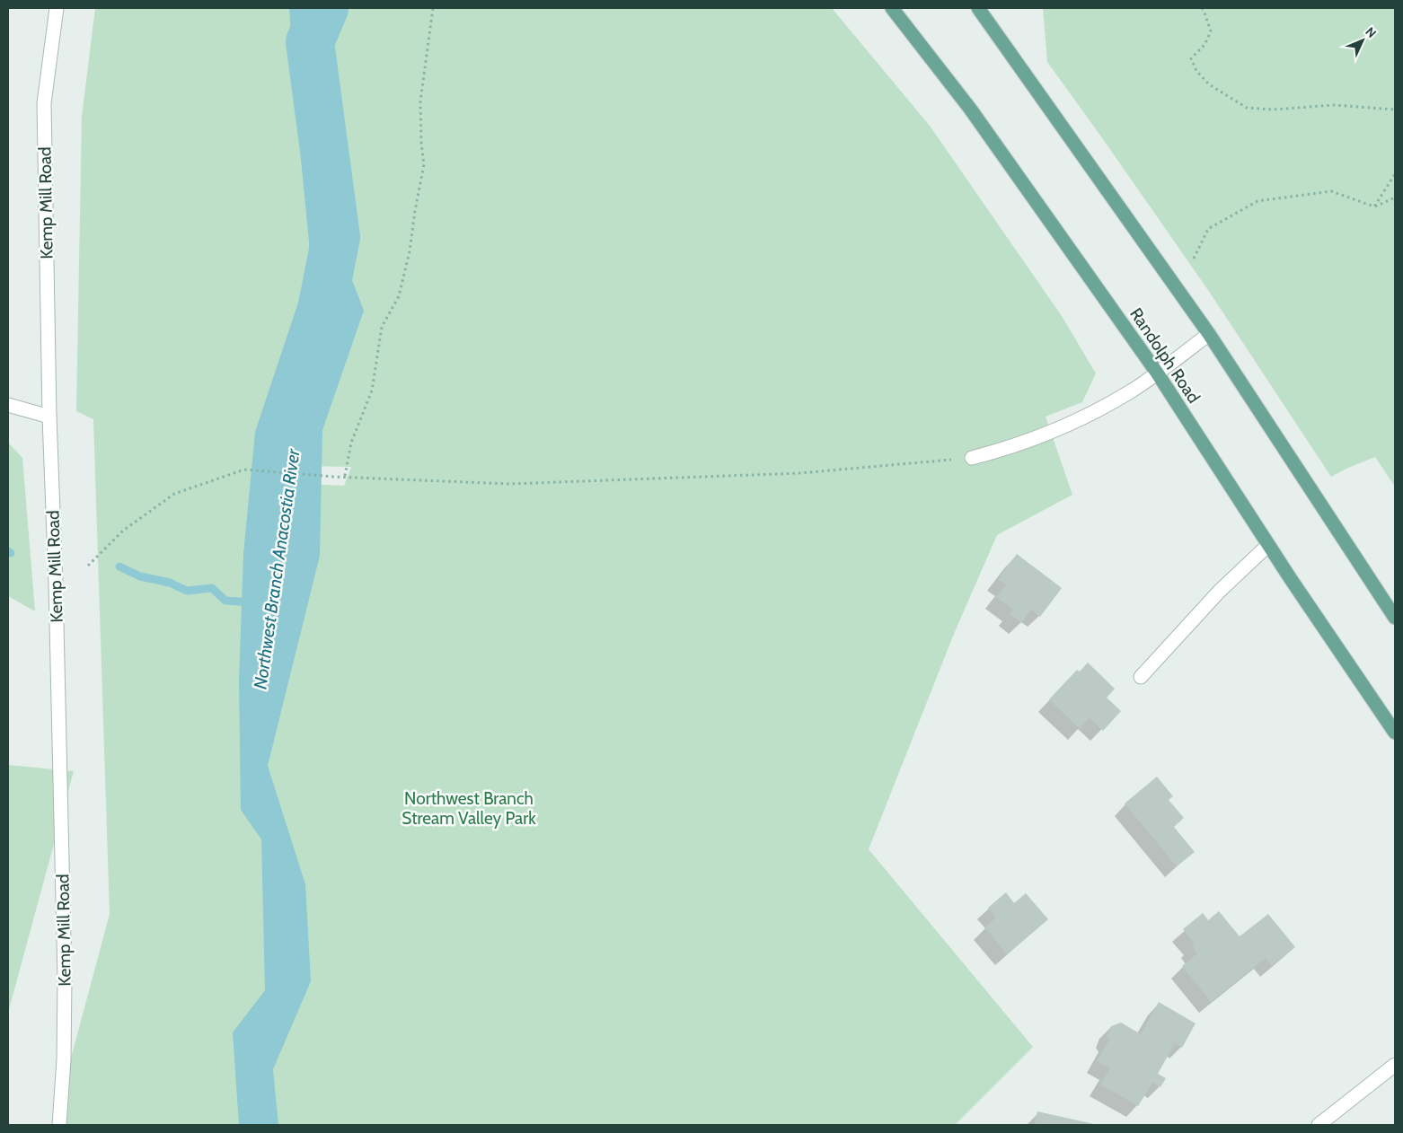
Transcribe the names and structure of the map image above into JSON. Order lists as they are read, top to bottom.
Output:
{
  "streets": {
    "main road": ["Randolph Road"],
    "street": ["Kemp Mill Road"]
  },
  "water": ["Northwest Branch Anacostia River"],
  "parks": ["Northwest Branch Stream Valley Park"],
  "north": "top right"
}
